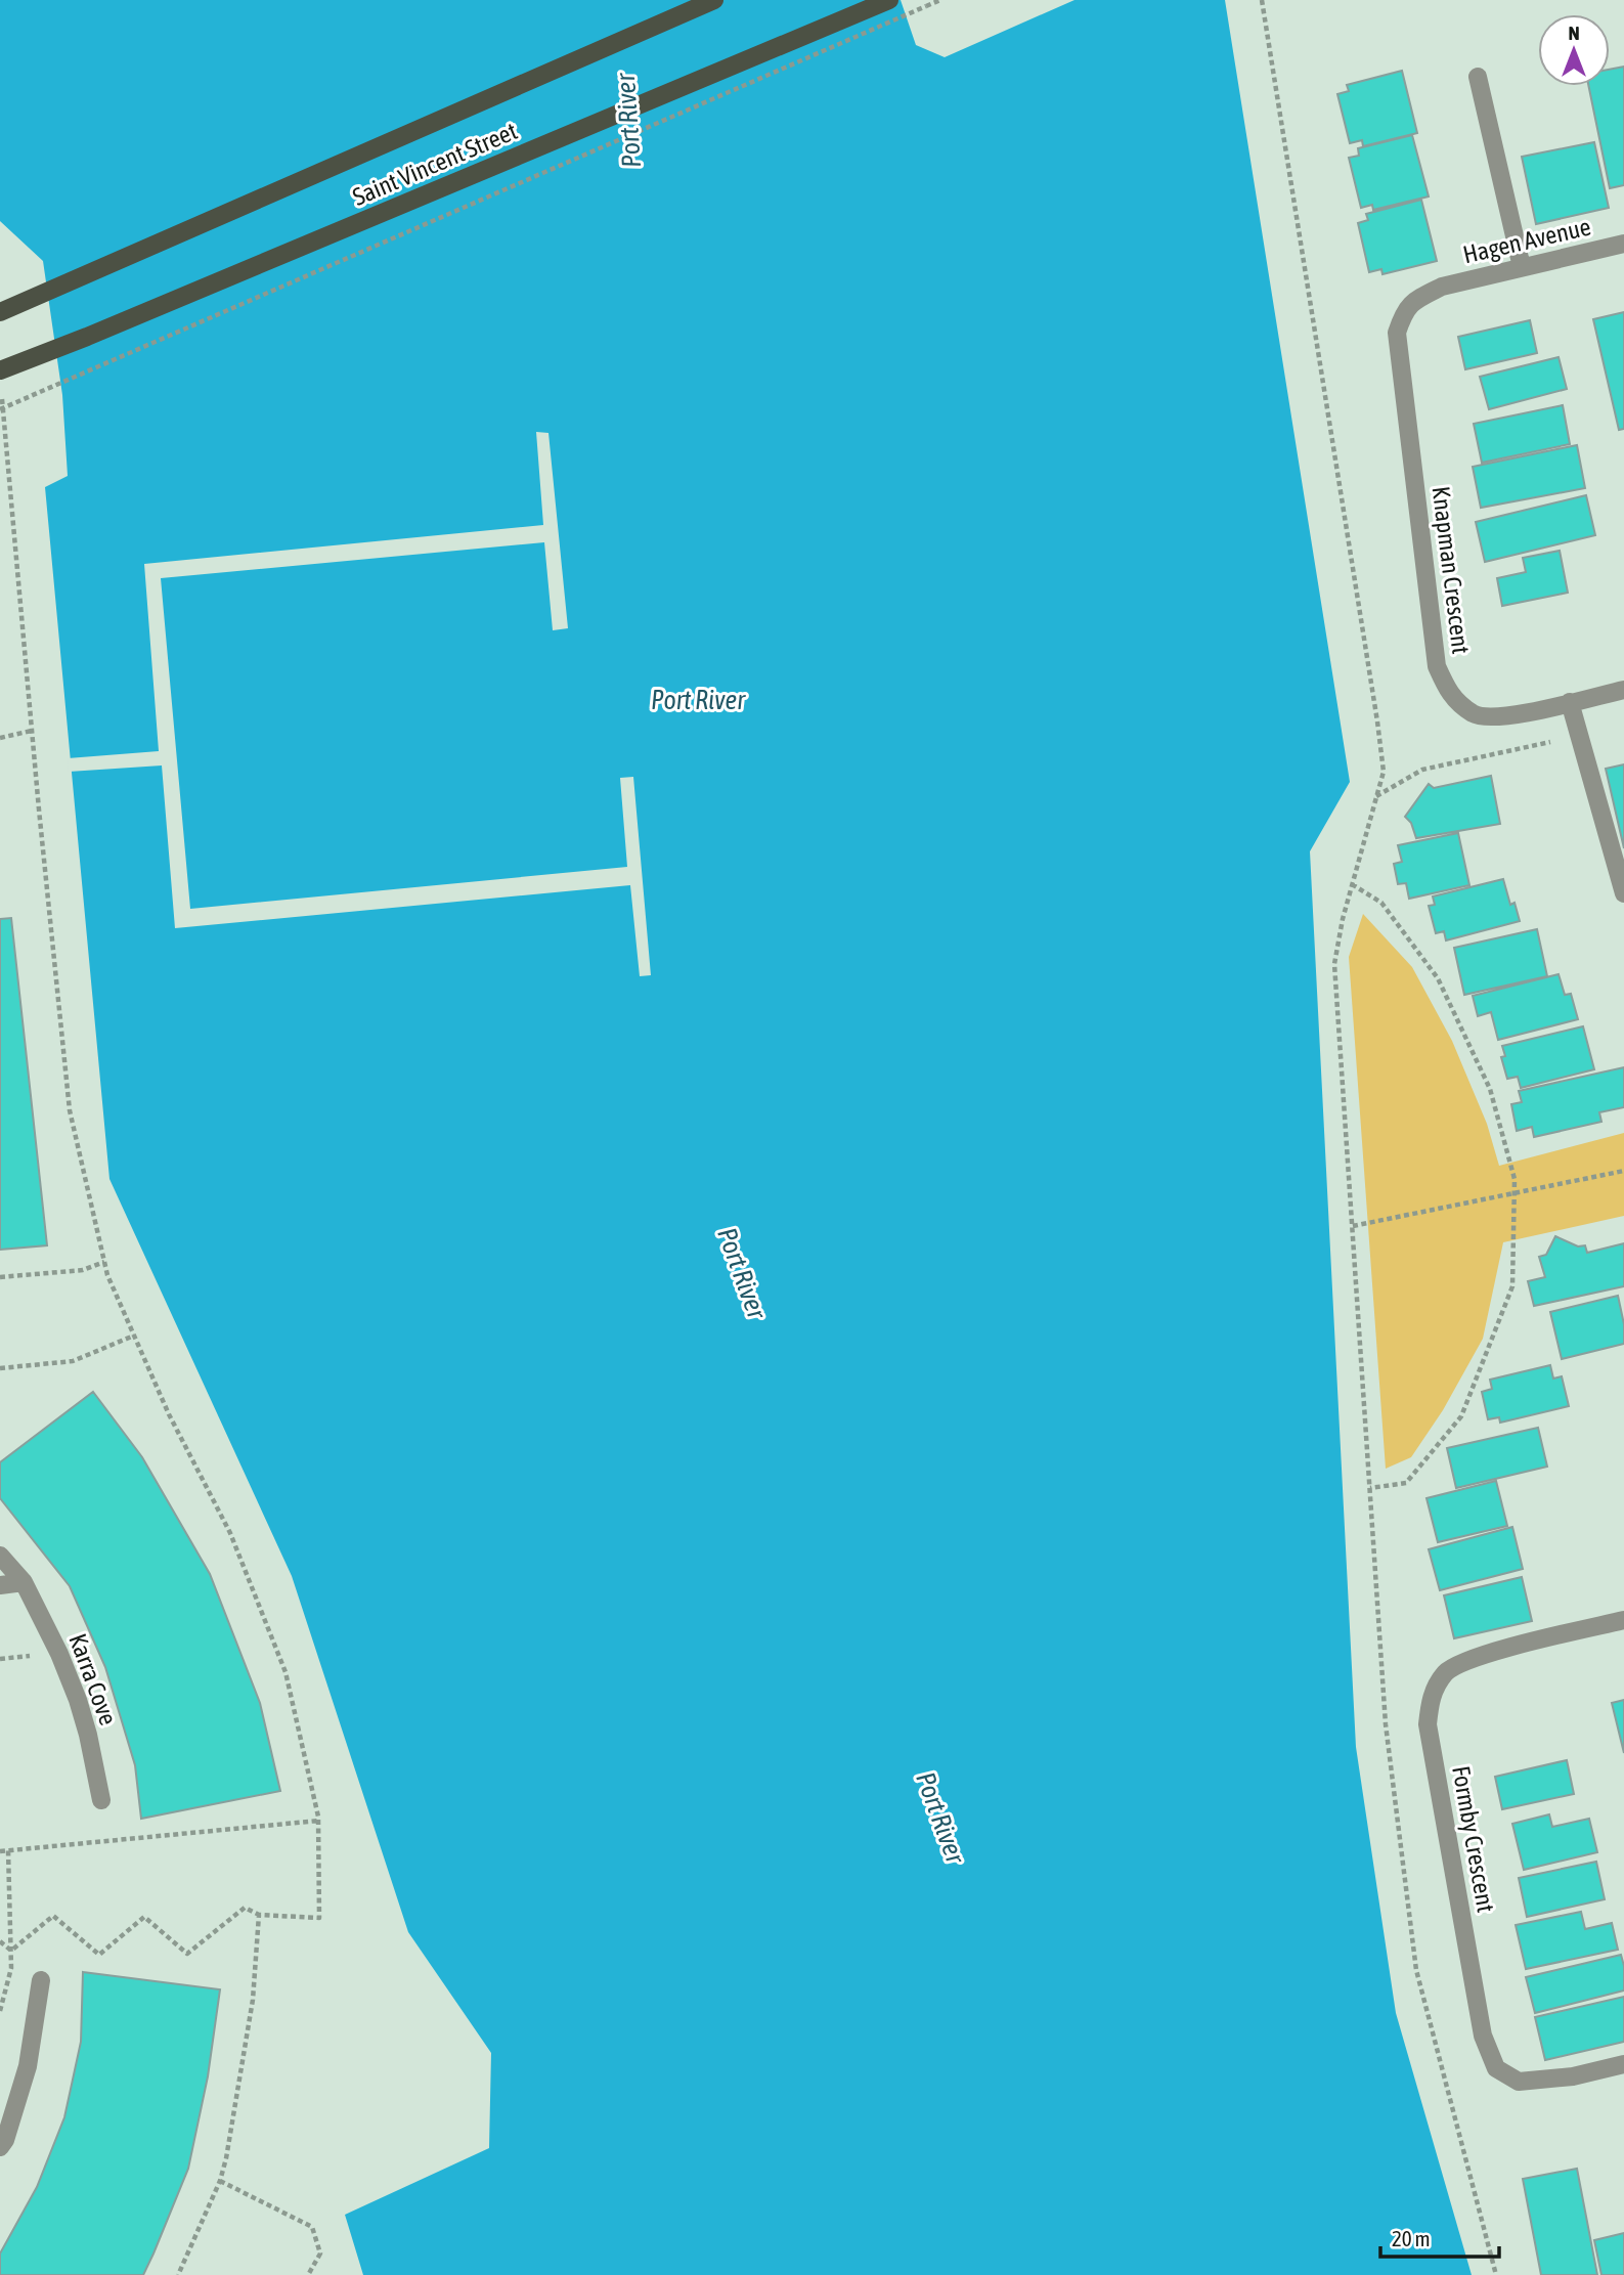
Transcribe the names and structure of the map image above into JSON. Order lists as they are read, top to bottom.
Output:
{
  "streets": {
    "main road": ["Saint Vincent Street"],
    "street": [
      "Hagen Avenue",
      "Knapman Crescent",
      "Karra Cove",
      "Formby Crescent"
    ]
  },
  "crossings": [
    ["Hagen Avenue", "Knapman Crescent"]
  ],
  "water": ["Port River"],
  "scale_bar": "20 m",
  "north": "top"
}
